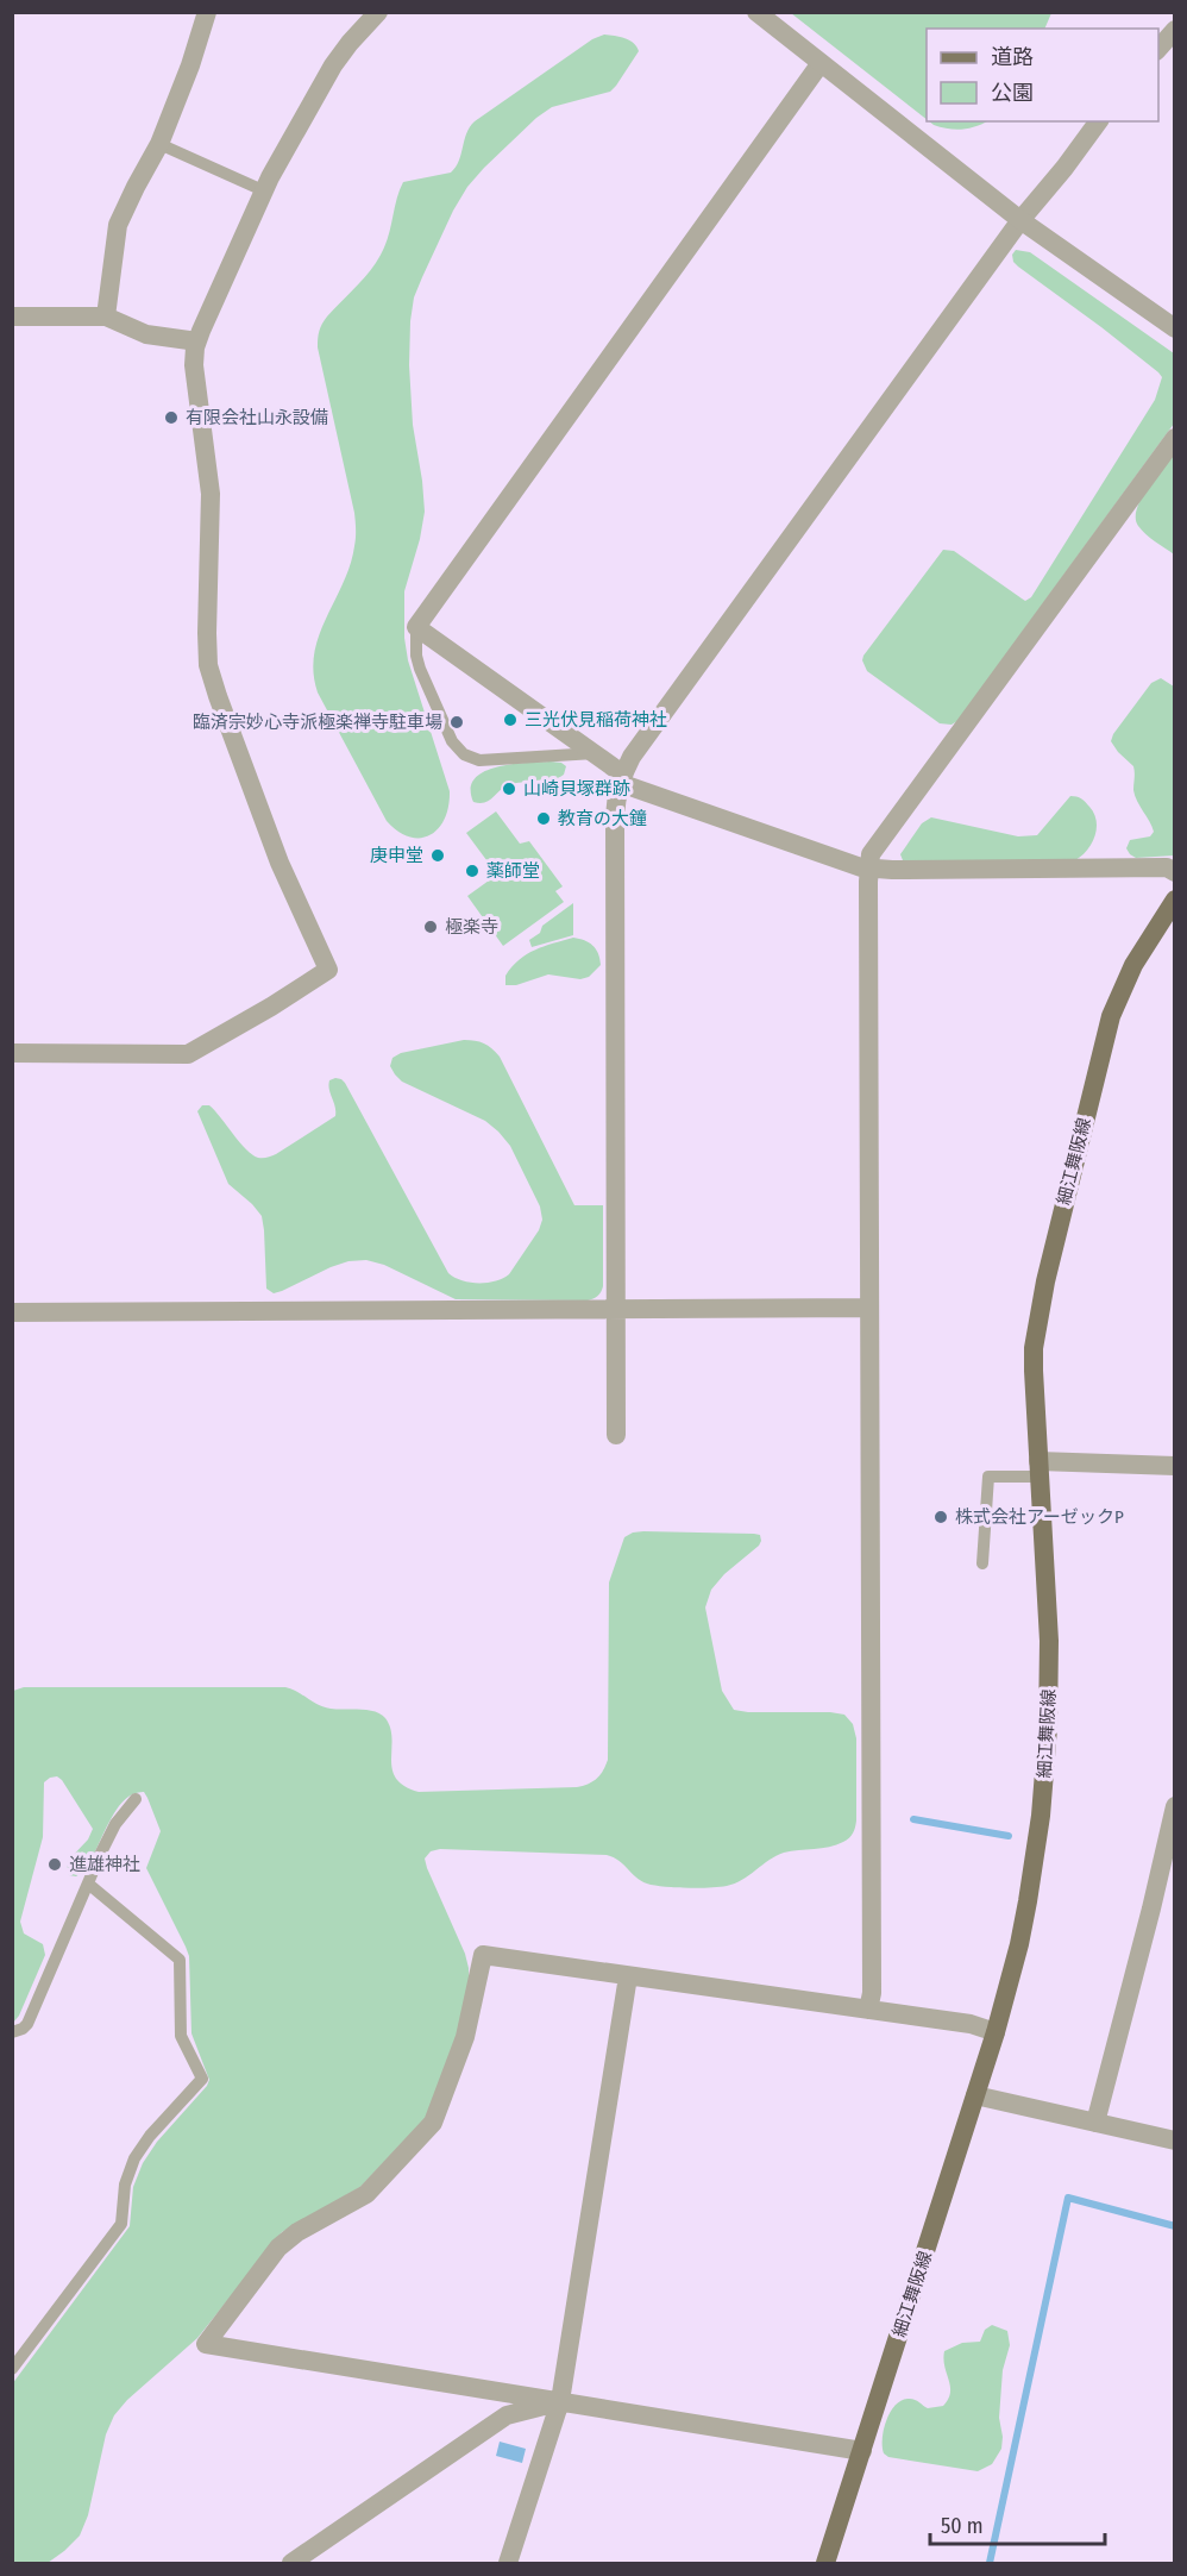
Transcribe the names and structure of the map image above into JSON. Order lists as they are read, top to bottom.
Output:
{
  "streets": {
    "main road": ["細江舞阪線"]
  },
  "places": [
    "有限会社山永設備",
    "三光伏見稲荷神社",
    "臨済宗妙心寺派極楽禅寺駐車場",
    "山崎貝塚群跡",
    "教育の大鐘",
    "庚申堂",
    "薬師堂",
    "極楽寺",
    "株式会社アーゼックP",
    "進雄神社"
  ],
  "legend": ["道路", "公園"],
  "scale_bar": "50 m"
}
